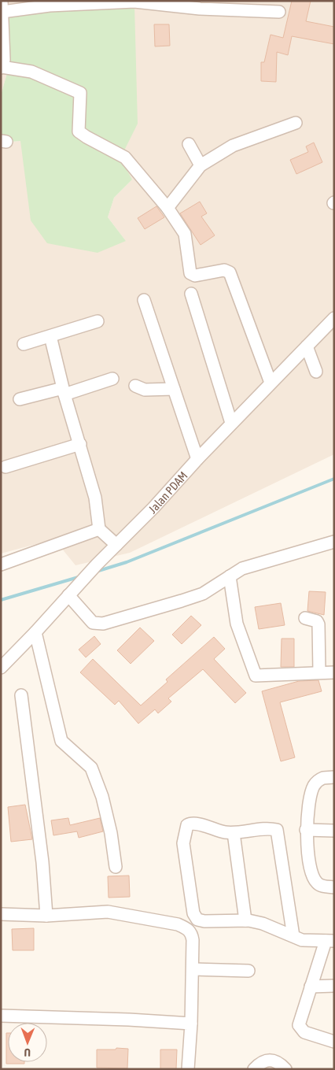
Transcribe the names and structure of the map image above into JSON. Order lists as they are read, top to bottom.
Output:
{
  "streets": {
    "street": ["Jalan PDAM"]
  },
  "north": "bottom"
}
